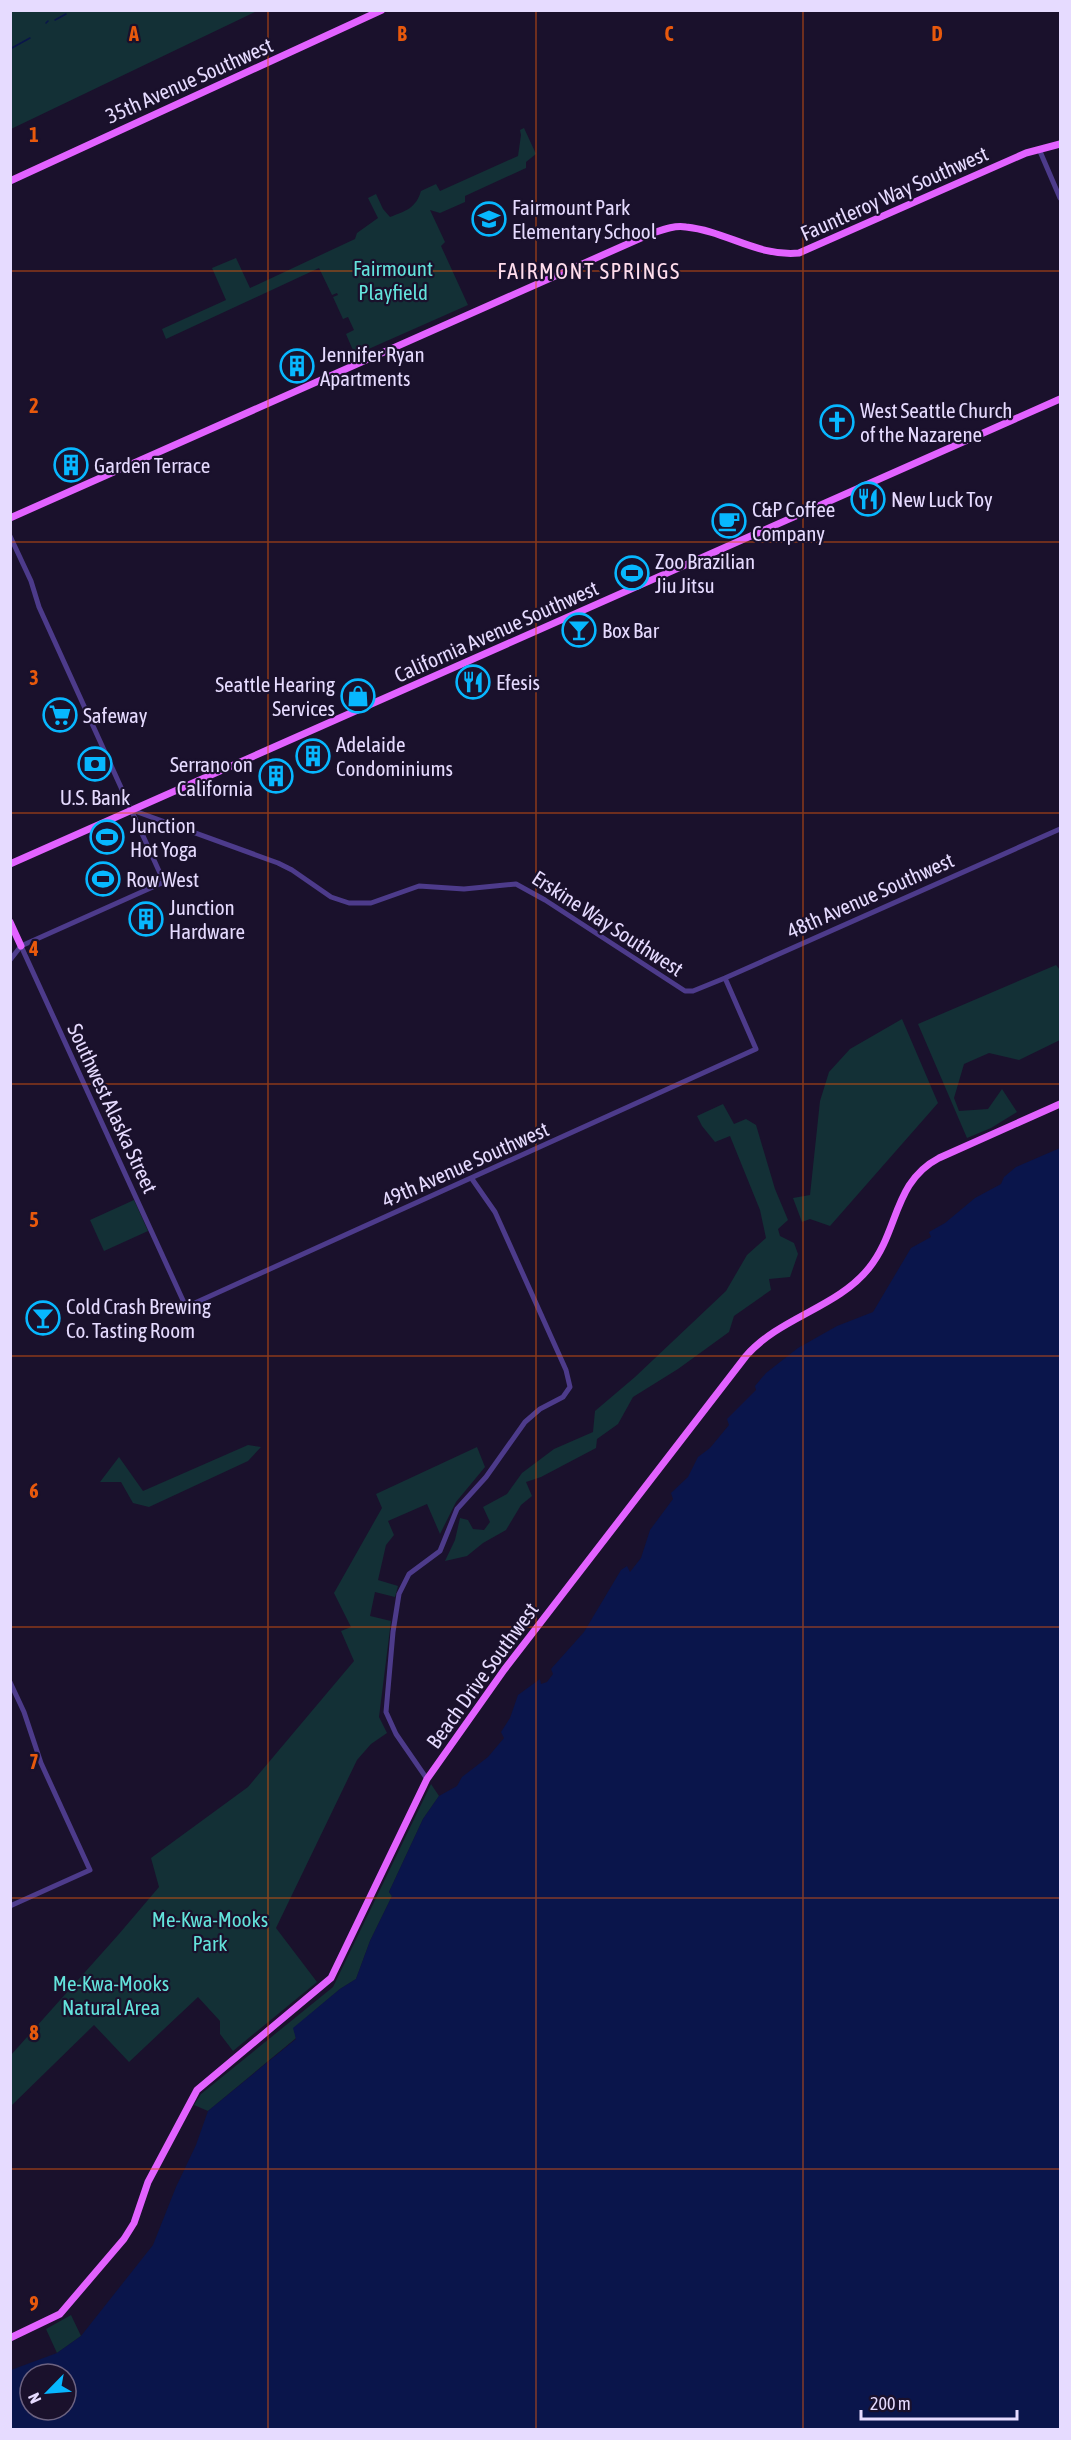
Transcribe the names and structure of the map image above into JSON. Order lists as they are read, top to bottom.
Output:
{
  "streets": {
    "main road": [
      "35th Avenue Southwest",
      "Fauntleroy Way Southwest",
      "California Avenue Southwest",
      "Southwest Alaska Street",
      "Beach Drive Southwest"
    ],
    "street": ["48th Avenue Southwest", "Erskine Way Southwest", "49th Avenue Southwest"]
  },
  "crossings": [
    ["California Avenue Southwest", "Erskine Way Southwest"],
    ["48th Avenue Southwest", "Erskine Way Southwest"],
    ["48th Avenue Southwest", "49th Avenue Southwest"],
    ["Southwest Alaska Street", "49th Avenue Southwest"]
  ],
  "districts": ["FAIRMONT SPRINGS"],
  "parks": ["Fairmount Playfield", "Me-Kwa-Mooks Park", "Me-Kwa-Mooks Natural Area"],
  "places": {
    "school or university": ["Fairmount Park Elementary School"],
    "building": [
      "Jennifer Ryan Apartments",
      "Garden Terrace",
      "Adelaide Condominiums",
      "Serrano on California",
      "Junction Hardware"
    ],
    "church": ["West Seattle Church of the Nazarene"],
    "restaurant": ["New Luck Toy", "Efesis"],
    "cafe": ["C&P Coffee Company"],
    "sports": ["Zoo Brazilian Jiu Jitsu", "Junction Hot Yoga", "Row West"],
    "bar": ["Box Bar", "Cold Crash Brewing Co. Tasting Room"],
    "shop": ["Seattle Hearing Services"],
    "supermarket": ["Safeway"],
    "bank": ["U.S. Bank"]
  },
  "scale_bar": "200 m",
  "north": "bottom left",
  "grid": {
    "columns": [
      "A",
      "B",
      "C",
      "D"
    ],
    "rows": [
      "1",
      "2",
      "3",
      "4",
      "5",
      "6",
      "7",
      "8",
      "9"
    ]
  }
}
